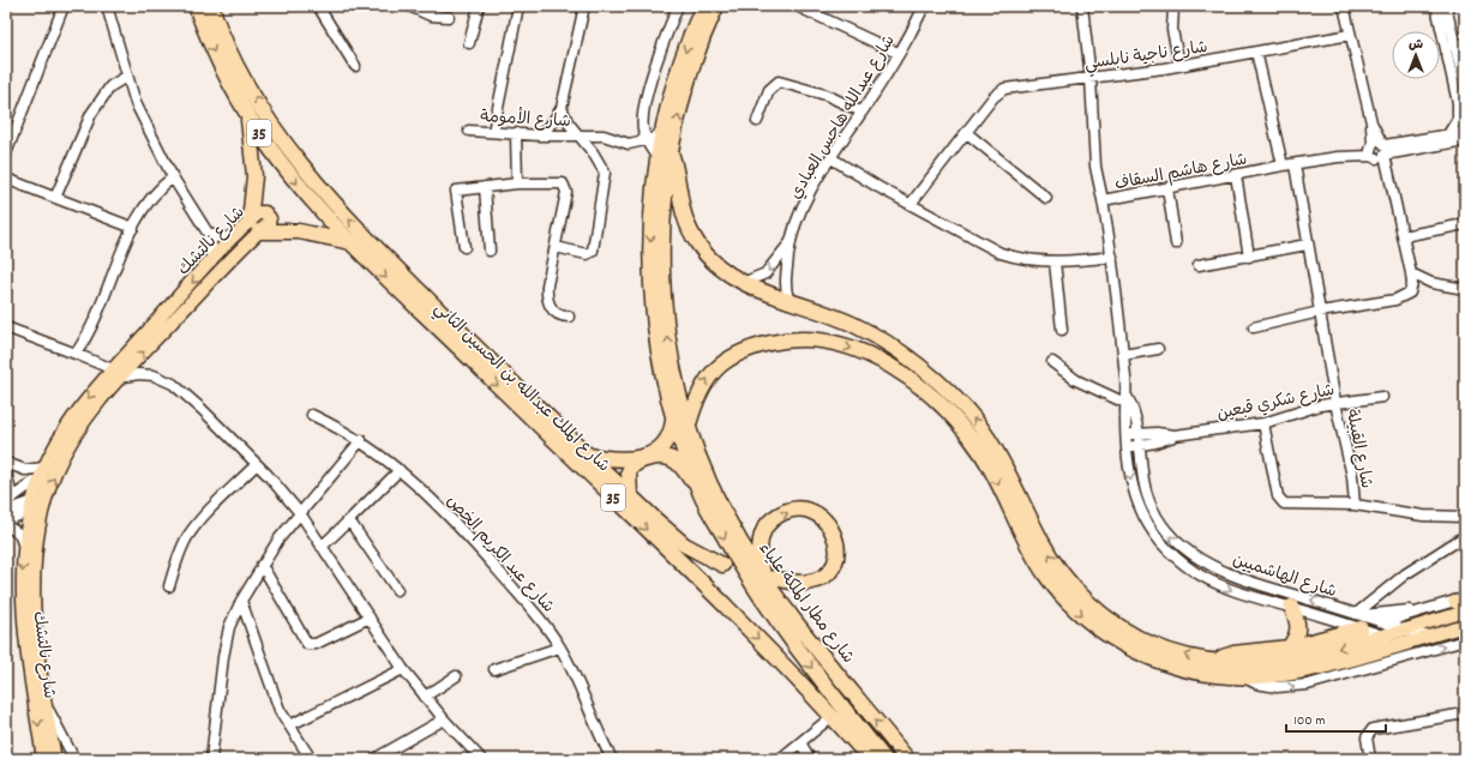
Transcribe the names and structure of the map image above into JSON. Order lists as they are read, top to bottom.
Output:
{
  "streets": {
    "highway": ["35", "شارع الملك عبدالله بن الحسين الثاني", "شارع مطار الملكة علياء"],
    "main road": ["شارع نالتشك"],
    "street": [
      "شارع ناجية نابلسي",
      "شارع عبدالله هاجس العبادي",
      "شارع الأمومة",
      "شارع هاشم السقاف",
      "شارع شكري قبعين",
      "شارع القبيلة",
      "شارع عبد الكريم الخص",
      "شارع الهاشميين"
    ]
  },
  "crossings": [
    ["شارع هاشم السقاف", "شارع القبيلة"],
    ["شارع هاشم السقاف", "شارع الهاشميين"],
    ["شارع شكري قبعين", "شارع القبيلة"],
    ["شارع شكري قبعين", "شارع الهاشميين"]
  ],
  "scale_bar": "100 m",
  "north": "top"
}
